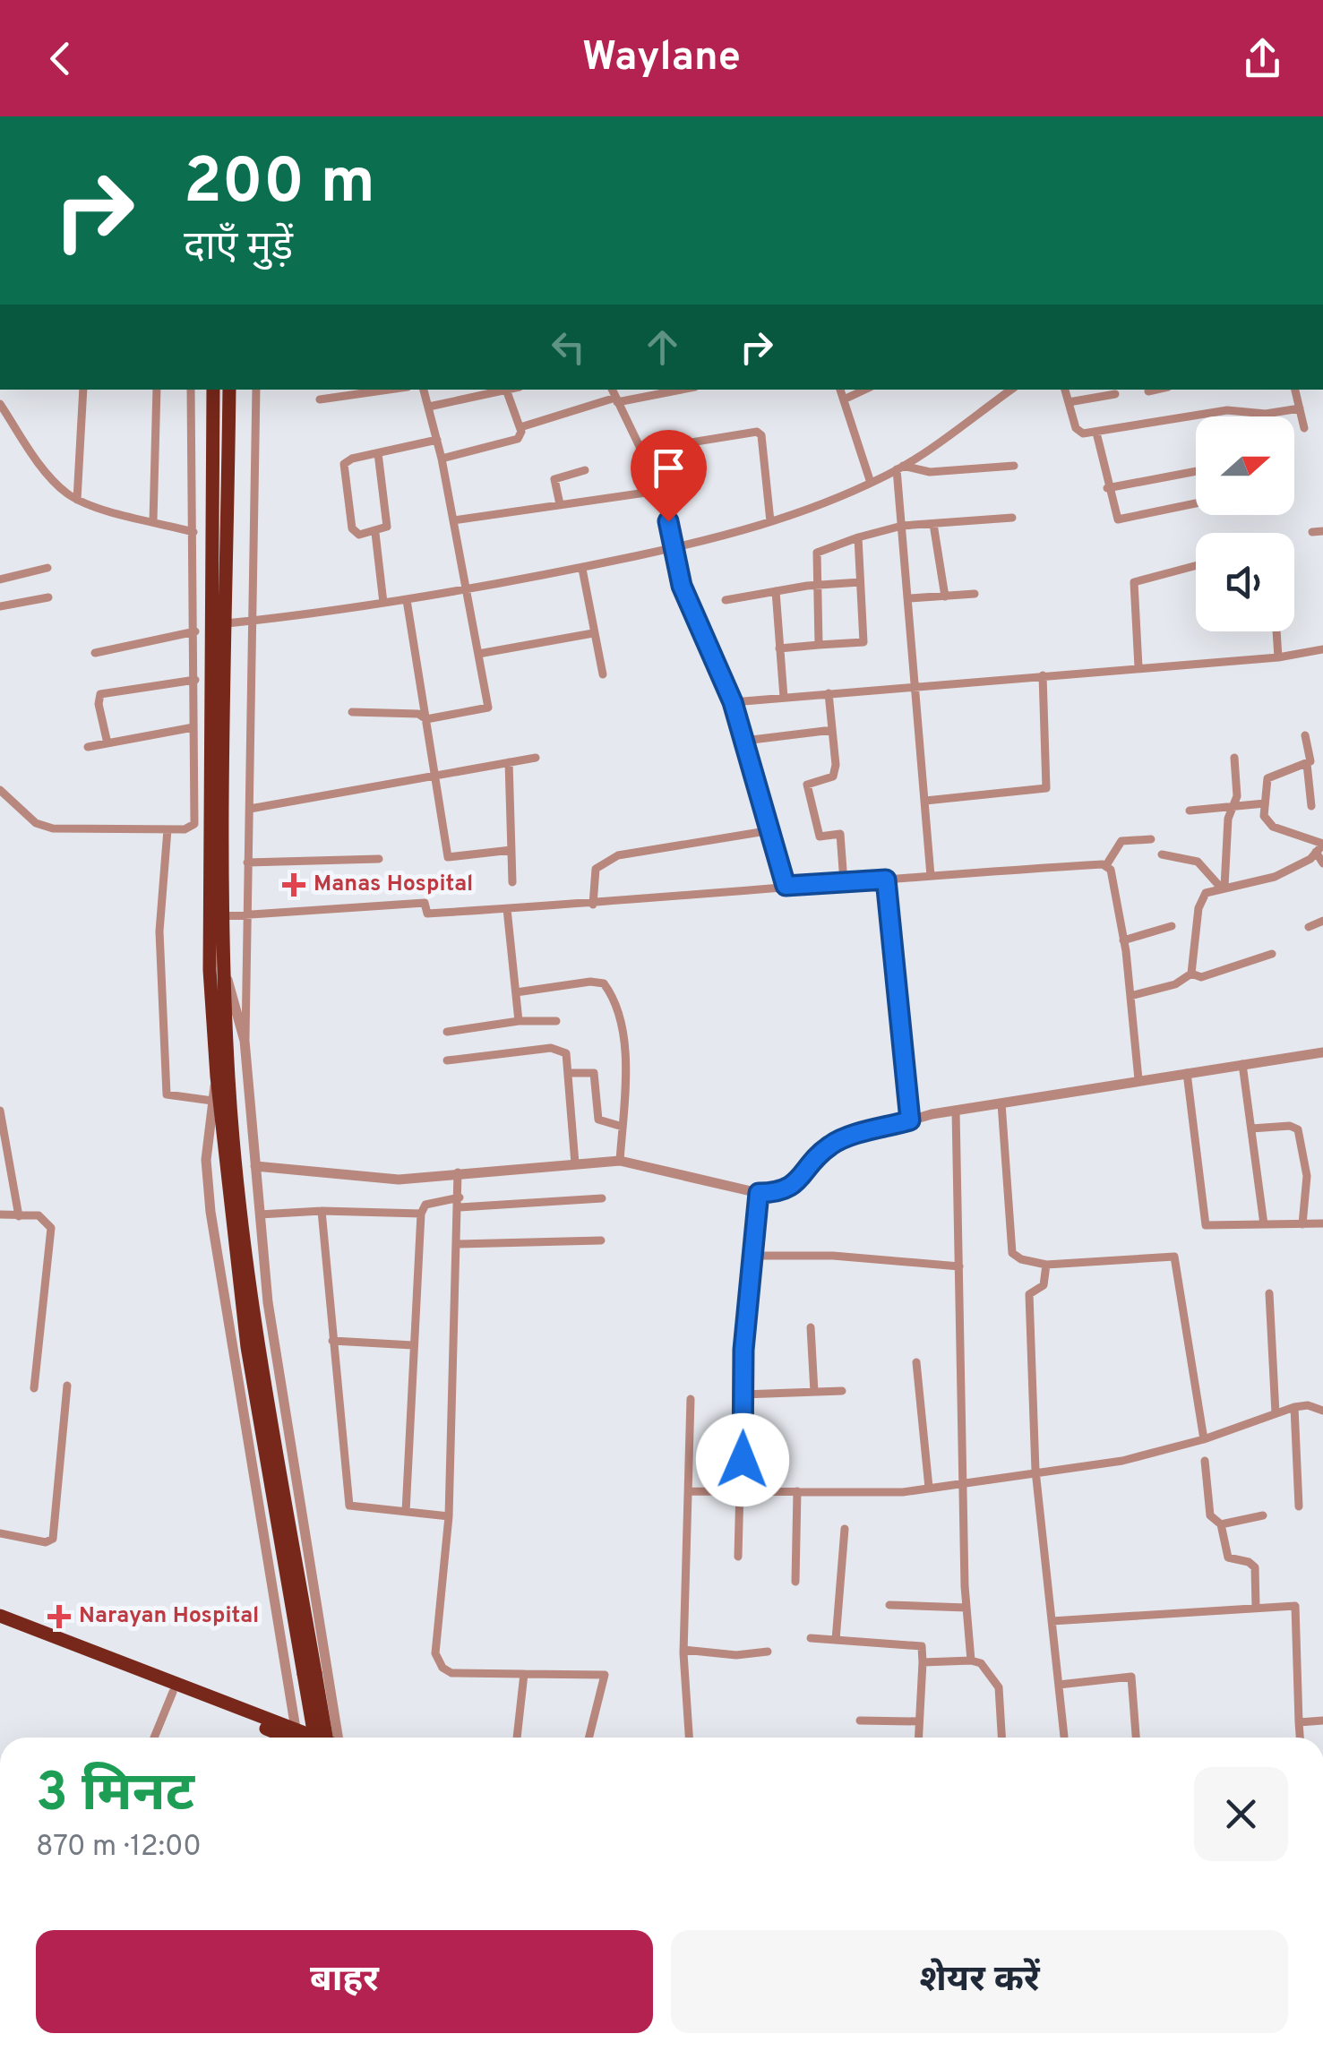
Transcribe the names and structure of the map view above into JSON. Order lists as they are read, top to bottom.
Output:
{
  "places": {
    "health": ["Manas Hospital", "Narayan Hospital"]
  },
  "north": "right",
  "page": {
    "header": "Waylane",
    "turn": ["200 m", "दाएँ मुड़ें"],
    "heading": ["3 मिनट", "870 m · 12:00"],
    "buttons": ["बाहर", "शेयर करें"]
  }
}
